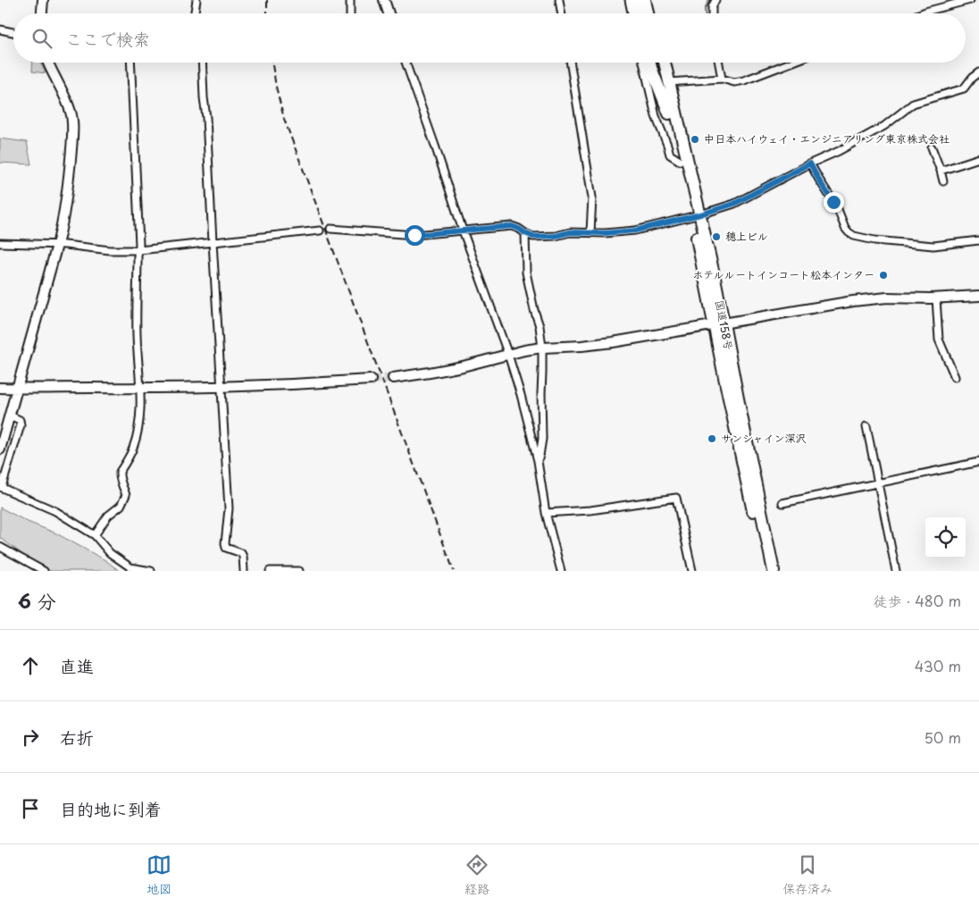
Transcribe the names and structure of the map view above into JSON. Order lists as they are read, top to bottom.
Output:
{
  "streets": {
    "highway": ["国道158号"]
  },
  "places": [
    "中日本ハイウェイ・エンジニアリング東京株式会社",
    "穂上ビル",
    "ホテルルートインコート松本インター",
    "サンシャイン深沢"
  ],
  "page": {
    "search": "ここで検索",
    "heading": ["6 分", "徒歩 · 480 m"],
    "list": [
      ["直進", "430 m"],
      ["右折", "50 m"],
      "目的地に到着"
    ],
    "nav": ["地図", "経路", "保存済み"]
  }
}
